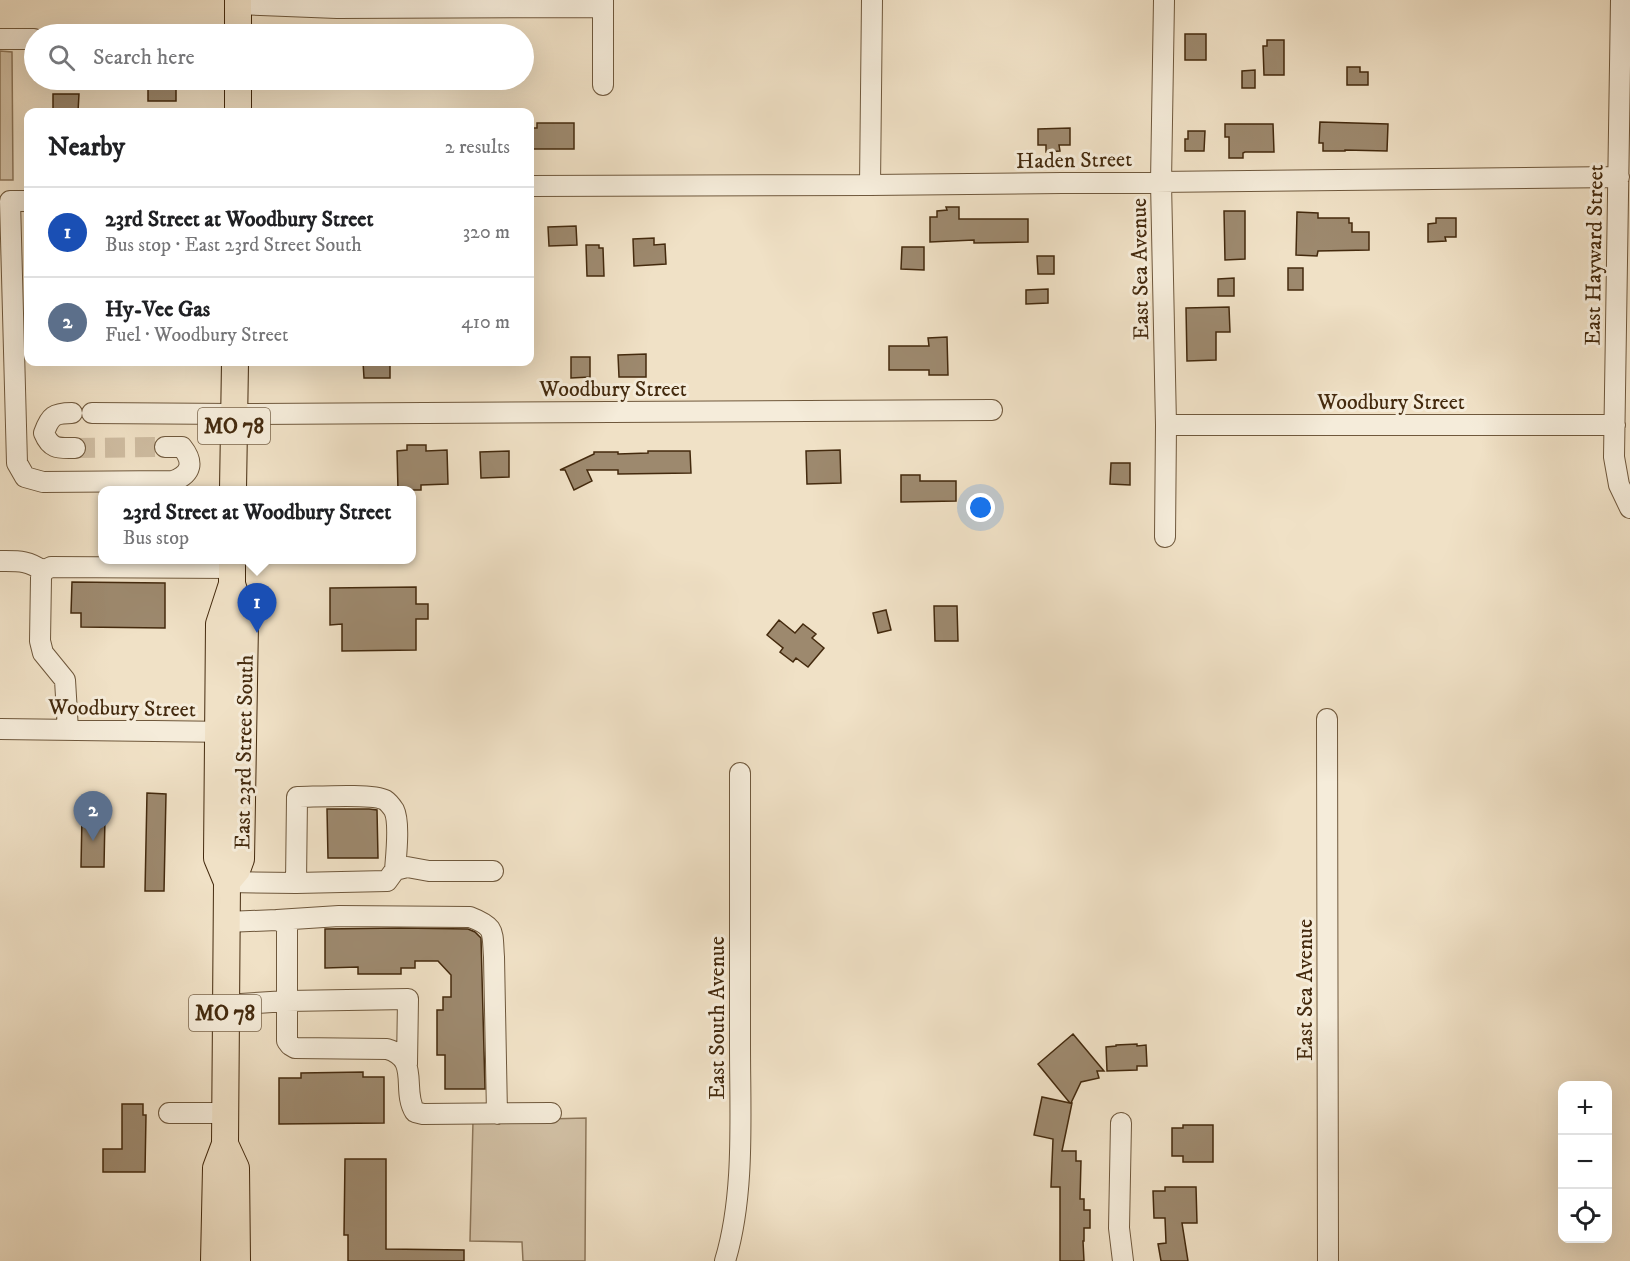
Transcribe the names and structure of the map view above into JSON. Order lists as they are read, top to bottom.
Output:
{
  "streets": {
    "main road": ["MO 78", "East 23rd Street South"],
    "street": [
      "Haden Street",
      "East Hayward Street",
      "East Sea Avenue",
      "Woodbury Street",
      "East South Avenue"
    ]
  },
  "crossings": [
    ["Haden Street", "East Hayward Street"],
    ["Haden Street", "East Sea Avenue"],
    ["East Hayward Street", "Woodbury Street"],
    ["East Sea Avenue", "Woodbury Street"],
    ["Woodbury Street", "MO 78"],
    ["Woodbury Street", "East 23rd Street South"]
  ],
  "page": {
    "search": "Search here",
    "heading": ["Nearby", "2 results"],
    "list": [
      {
        "mark": "1",
        "name": "23rd Street at Woodbury Street",
        "note": "Bus stop · East 23rd Street South",
        "value": "320 m"
      },
      {
        "mark": "2",
        "name": "Hy-Vee Gas",
        "note": "Fuel · Woodbury Street",
        "value": "410 m"
      }
    ],
    "popup": ["23rd Street at Woodbury Street", "Bus stop"],
    "pins": ["1", "2"],
    "map_buttons": ["+", "−"]
  }
}
